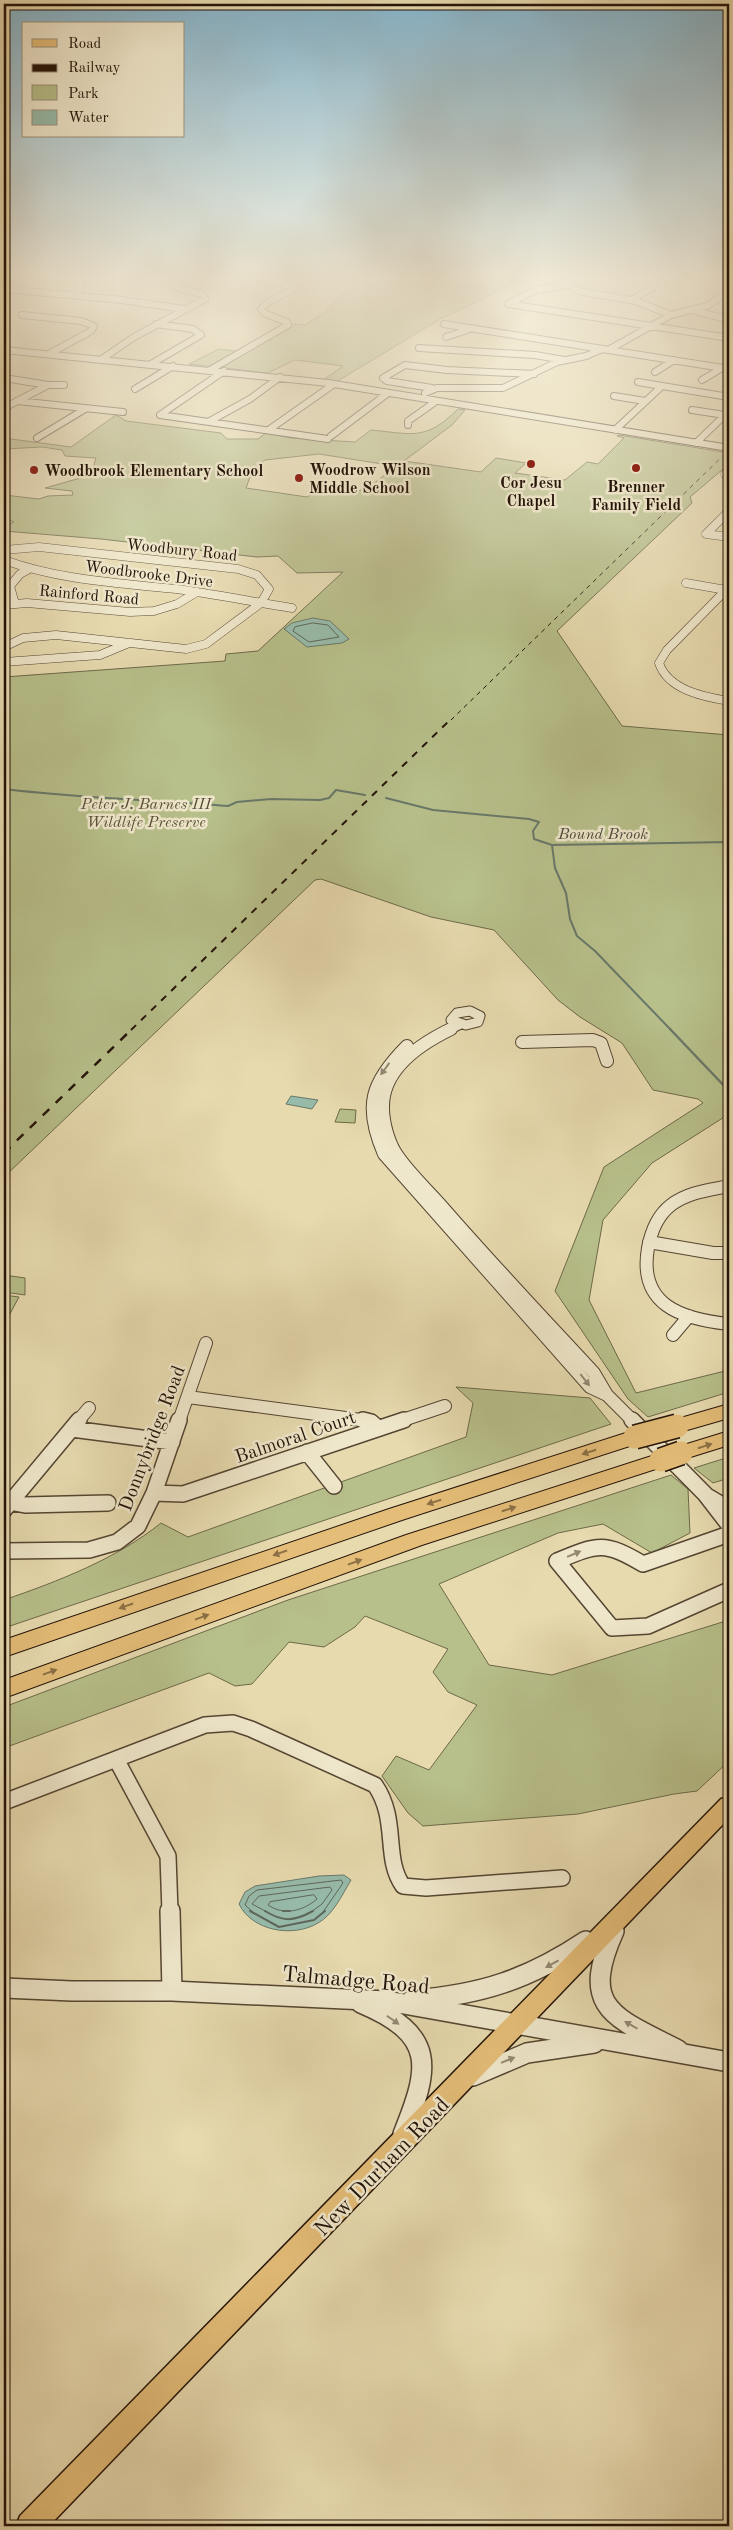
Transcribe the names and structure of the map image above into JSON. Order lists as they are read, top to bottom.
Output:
{
  "streets": {
    "main road": ["New Durham Road"],
    "street": [
      "Woodbury Road",
      "Woodbrooke Drive",
      "Rainford Road",
      "Balmoral Court",
      "Donnybridge Road",
      "Talmadge Road"
    ]
  },
  "crossings": [
    ["Woodbury Road", "Woodbrooke Drive"],
    ["Woodbrooke Drive", "Rainford Road"],
    ["Balmoral Court", "Donnybridge Road"],
    ["Talmadge Road", "New Durham Road"]
  ],
  "water": ["Bound Brook"],
  "parks": ["Peter J. Barnes III Wildlife Preserve"],
  "places": [
    "Cor Jesu Chapel",
    "Brenner Family Field",
    "Woodbrook Elementary School",
    "Woodrow Wilson Middle School"
  ],
  "legend": [
    "Road",
    "Railway",
    "Park",
    "Water"
  ]
}
